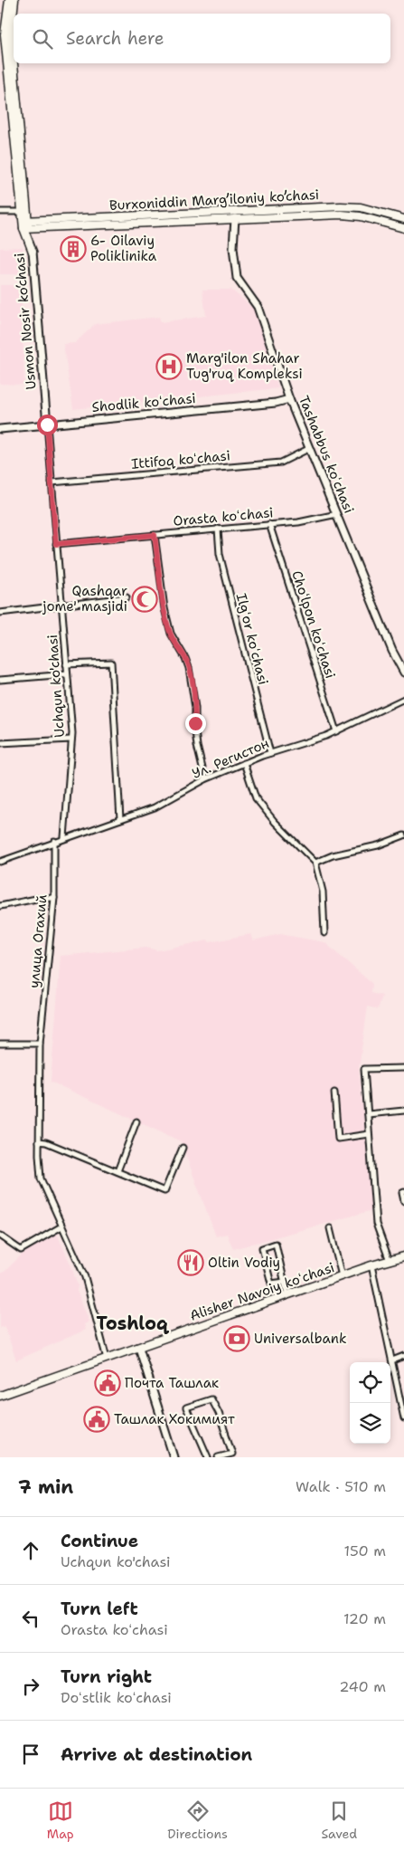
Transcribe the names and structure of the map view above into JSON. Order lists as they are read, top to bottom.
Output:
{
  "streets": {
    "main road": ["Burxoniddin Marg’iloniy ko’chasi", "Usmon Nosir ko‘chasi", "Alisher Navoiy koʻchasi"],
    "street": [
      "Shodlik koʻchasi",
      "Tashabbus koʻchasi",
      "Ittifoq koʻchasi",
      "Orasta koʻchasi",
      "Choʻlpon koʻchasi",
      "Ilgʻor koʻchasi",
      "Uchqun ko'chasi",
      "Ул. Регистон",
      "улица Огахий"
    ]
  },
  "crossings": [
    ["Burxoniddin Marg’iloniy ko’chasi", "Usmon Nosir ko‘chasi"],
    ["Burxoniddin Marg’iloniy ko’chasi", "Tashabbus koʻchasi"],
    ["Usmon Nosir ko‘chasi", "Shodlik koʻchasi"],
    ["Usmon Nosir ko‘chasi", "Uchqun ko'chasi"],
    ["Shodlik koʻchasi", "Tashabbus koʻchasi"],
    ["Shodlik koʻchasi", "Uchqun ko'chasi"],
    ["Tashabbus koʻchasi", "Ittifoq koʻchasi"],
    ["Tashabbus koʻchasi", "Orasta koʻchasi"],
    ["Ittifoq koʻchasi", "Uchqun ko'chasi"],
    ["Orasta koʻchasi", "Choʻlpon koʻchasi"],
    ["Orasta koʻchasi", "Ilgʻor koʻchasi"],
    ["Orasta koʻchasi", "Uchqun ko'chasi"],
    ["Choʻlpon koʻchasi", "Ул. Регистон"],
    ["Ilgʻor koʻchasi", "Ул. Регистон"],
    ["Uchqun ko'chasi", "Ул. Регистон"],
    ["Ул. Регистон", "улица Огахий"],
    ["улица Огахий", "Alisher Navoiy koʻchasi"]
  ],
  "districts": ["Toshloq"],
  "places": {
    "building": ["6- Oilaviy Poliklinika"],
    "hospital": ["Marg'ilon Shahar Tug'ruq Kompleksi"],
    "mosque": ["Qashqar jome' masjidi"],
    "restaurant": ["Oltin Vodiy"],
    "bank": ["Universalbank"],
    "public building": ["Почта Ташлак", "Ташлак Хокимият"]
  },
  "page": {
    "search": "Search here",
    "heading": ["7 min", "Walk · 510 m"],
    "list": [
      ["Continue", "Uchqun ko'chasi", "150 m"],
      ["Turn left", "Orasta koʻchasi", "120 m"],
      ["Turn right", "Doʻstlik koʻchasi", "240 m"],
      "Arrive at destination"
    ],
    "nav": ["Map", "Directions", "Saved"]
  }
}
